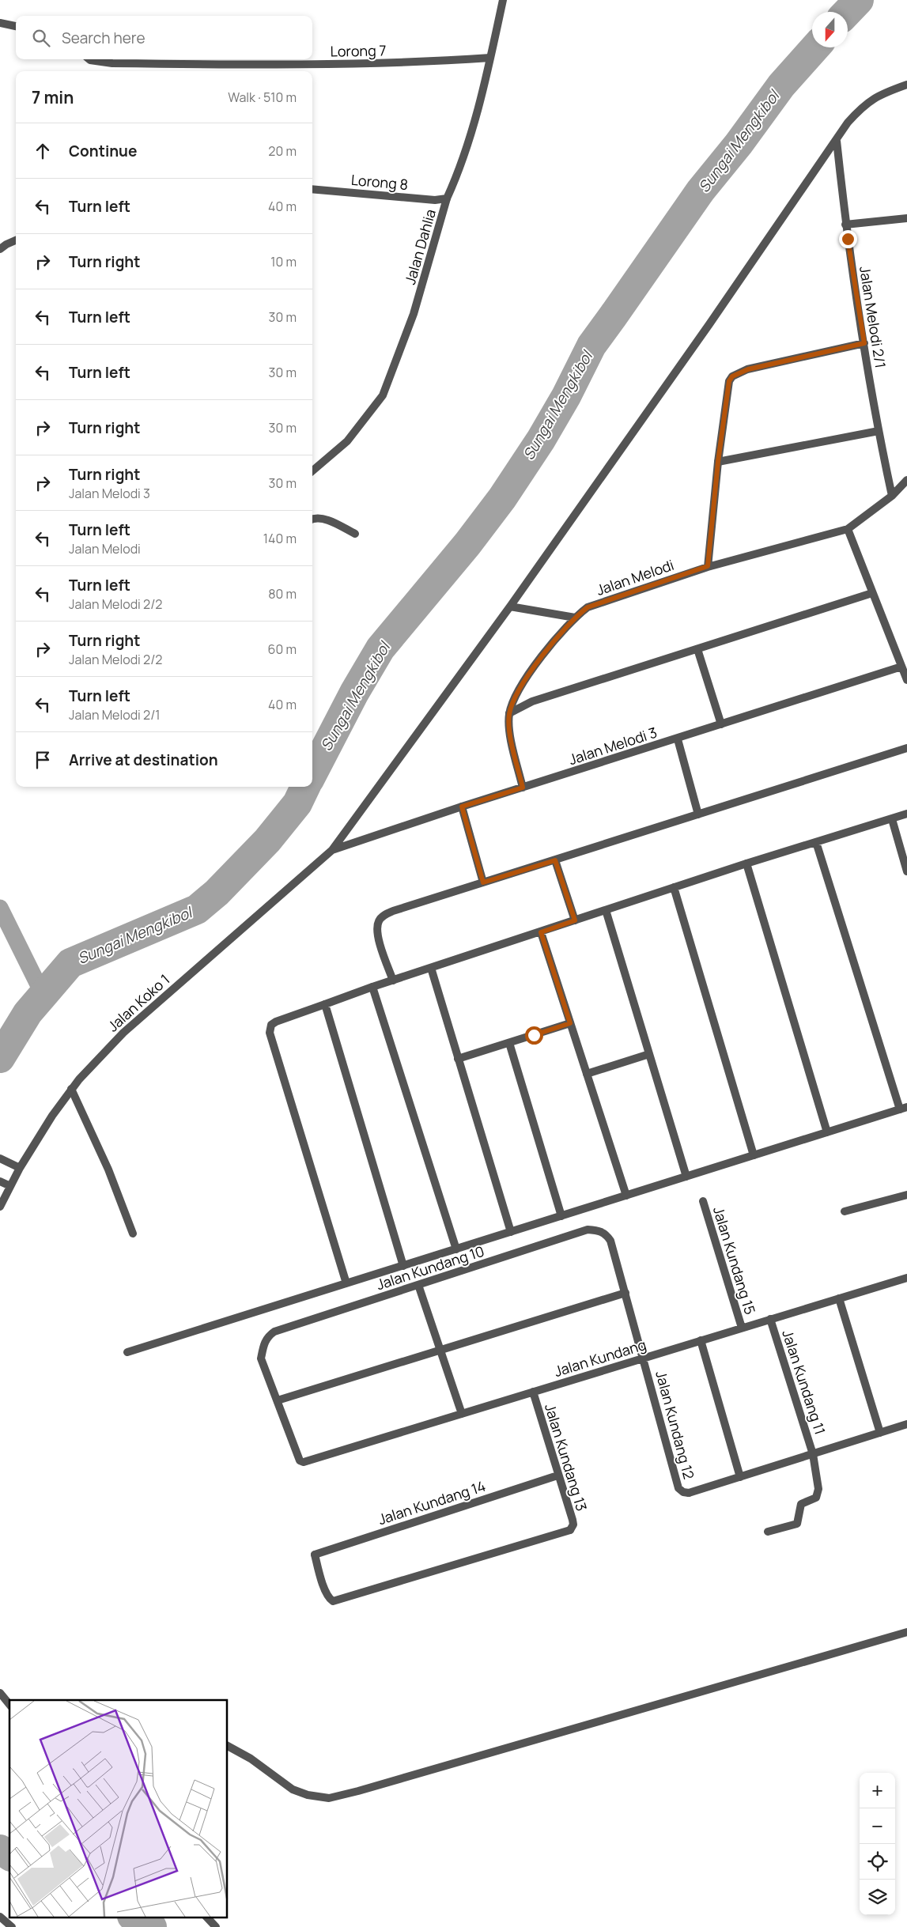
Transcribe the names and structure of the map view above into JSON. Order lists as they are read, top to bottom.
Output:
{
  "streets": {
    "street": [
      "Lorong 7",
      "Lorong 8",
      "Jalan Dahlia",
      "Jalan Melodi 2/1",
      "Jalan Melodi",
      "Jalan Melodi 3",
      "Jalan Koko 1",
      "Jalan Kundang 15",
      "Jalan Kundang 10",
      "Jalan Kundang",
      "Jalan Kundang 11",
      "Jalan Kundang 12",
      "Jalan Kundang 13",
      "Jalan Kundang 14"
    ]
  },
  "crossings": [
    ["Lorong 7", "Jalan Dahlia"],
    ["Lorong 8", "Jalan Dahlia"],
    ["Jalan Melodi", "Jalan Melodi 3"],
    ["Jalan Melodi 3", "Jalan Koko 1"],
    ["Jalan Kundang 15", "Jalan Kundang"],
    ["Jalan Kundang 10", "Jalan Kundang"],
    ["Jalan Kundang 10", "Jalan Kundang 12"],
    ["Jalan Kundang", "Jalan Kundang 11"],
    ["Jalan Kundang", "Jalan Kundang 12"],
    ["Jalan Kundang", "Jalan Kundang 13"],
    ["Jalan Kundang 13", "Jalan Kundang 14"]
  ],
  "water": ["Sungai Mengkibol"],
  "north": "bottom",
  "page": {
    "search": "Search here",
    "heading": ["7 min", "Walk · 510 m"],
    "list": [
      ["Continue", "20 m"],
      ["Turn left", "40 m"],
      ["Turn right", "10 m"],
      ["Turn left", "30 m"],
      ["Turn left", "30 m"],
      ["Turn right", "30 m"],
      ["Turn right", "Jalan Melodi 3", "30 m"],
      ["Turn left", "Jalan Melodi", "140 m"],
      ["Turn left", "Jalan Melodi 2/2", "80 m"],
      ["Turn right", "Jalan Melodi 2/2", "60 m"],
      ["Turn left", "Jalan Melodi 2/1", "40 m"],
      "Arrive at destination"
    ],
    "map_buttons": ["+", "−"]
  }
}
